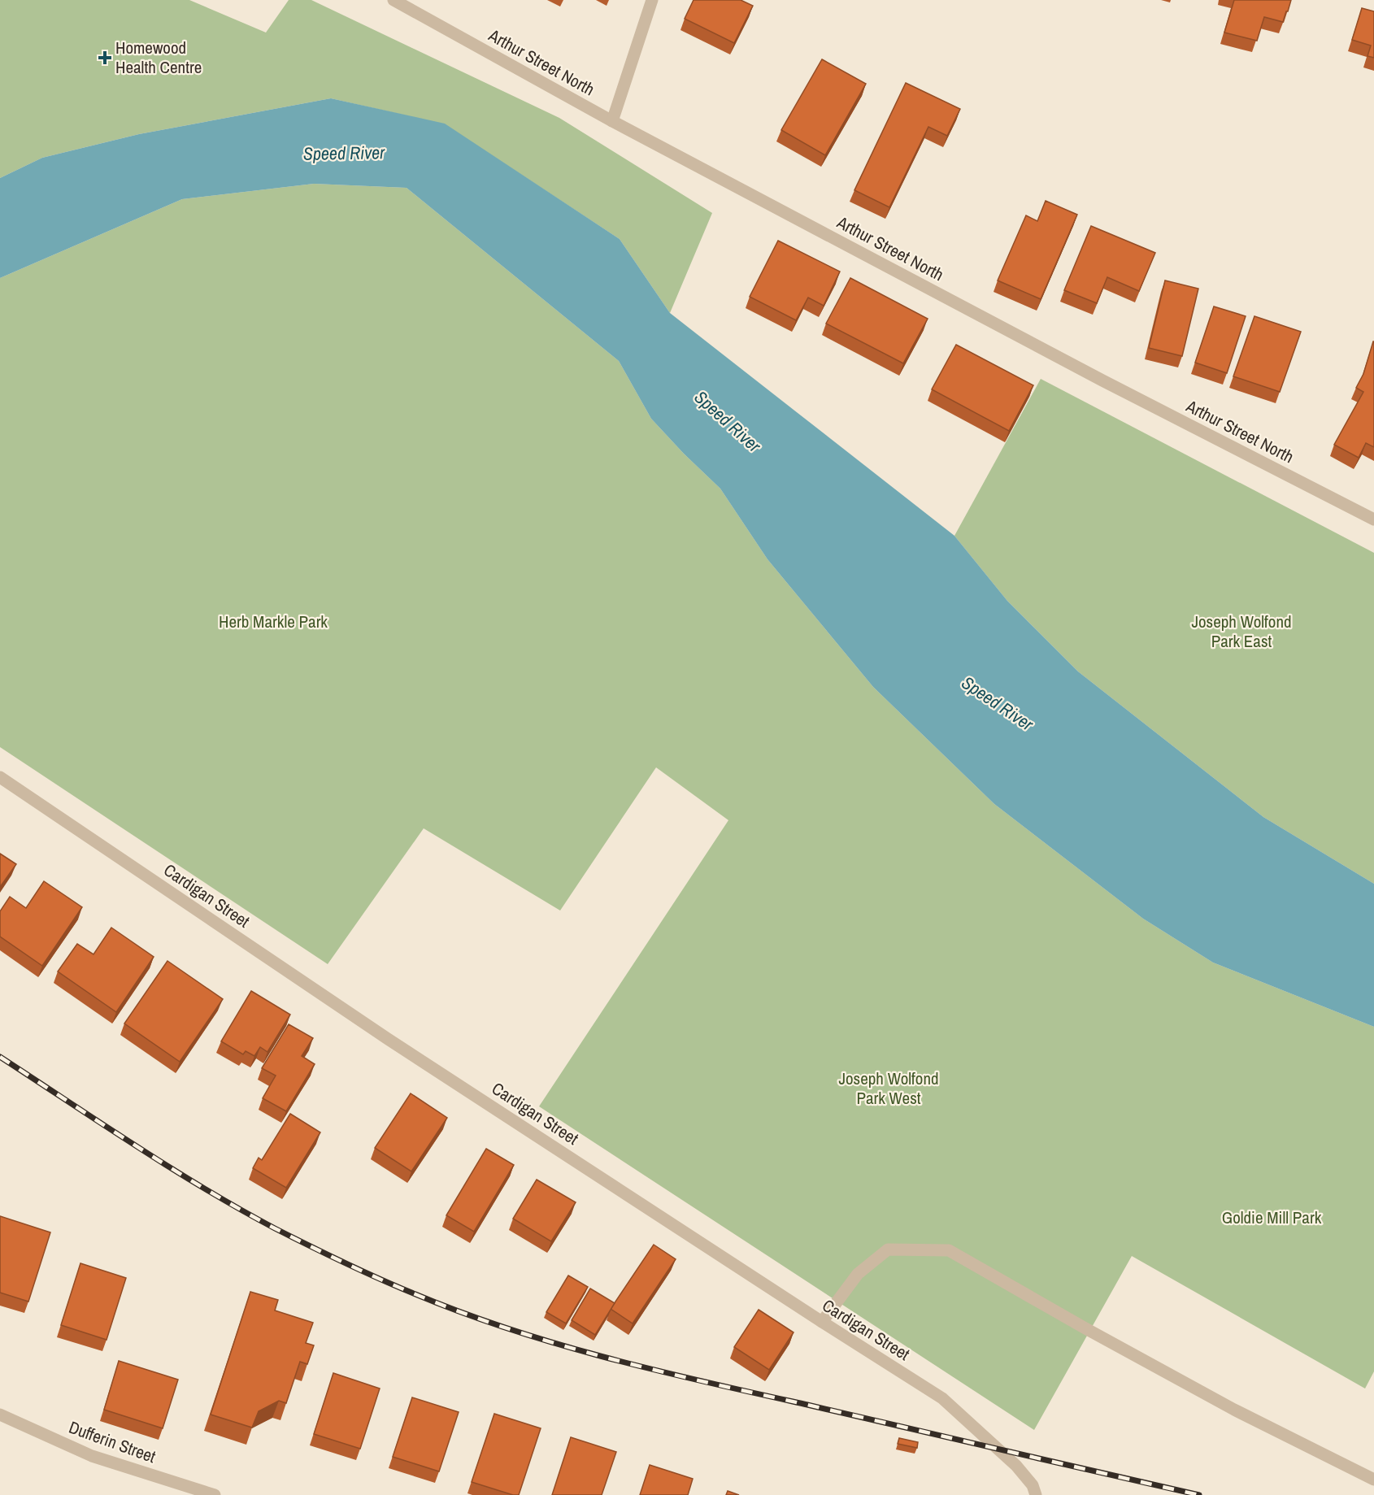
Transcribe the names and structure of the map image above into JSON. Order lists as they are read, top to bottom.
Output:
{
  "streets": {
    "street": ["Arthur Street North", "Cardigan Street", "Dufferin Street"]
  },
  "water": ["Speed River"],
  "parks": [
    "Herb Markle Park",
    "Joseph Wolfond Park East",
    "Joseph Wolfond Park West",
    "Goldie Mill Park"
  ],
  "places": {
    "health": ["Homewood Health Centre"]
  }
}
